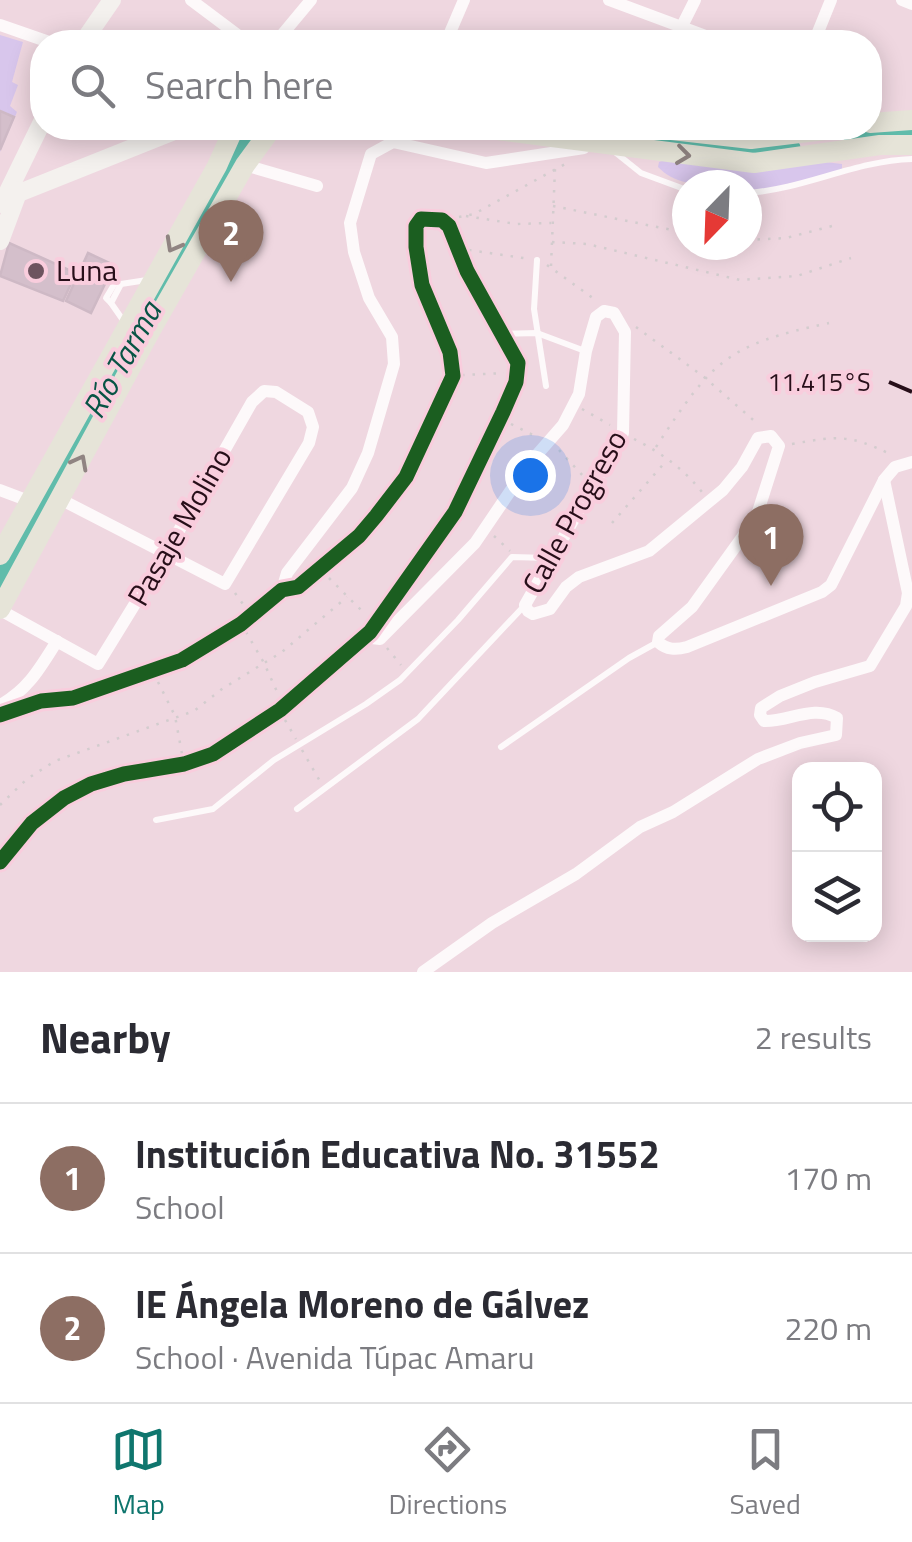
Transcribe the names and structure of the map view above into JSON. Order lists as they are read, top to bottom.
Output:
{
  "streets": {
    "street": ["Calle Progreso", "Pasaje Molino"]
  },
  "water": ["Río Tarma"],
  "places": ["Luna"],
  "north": "bottom left",
  "page": {
    "search": "Search here",
    "pins": ["2", "1"],
    "heading": ["Nearby", "2 results"],
    "list": [
      {
        "mark": "1",
        "name": "Institución Educativa No. 31552",
        "note": "School",
        "value": "170 m"
      },
      {
        "mark": "2",
        "name": "IE Ángela Moreno de Gálvez",
        "note": "School · Avenida Túpac Amaru",
        "value": "220 m"
      }
    ],
    "nav": ["Map", "Directions", "Saved"]
  },
  "coordinates": ["11.415°S"]
}
